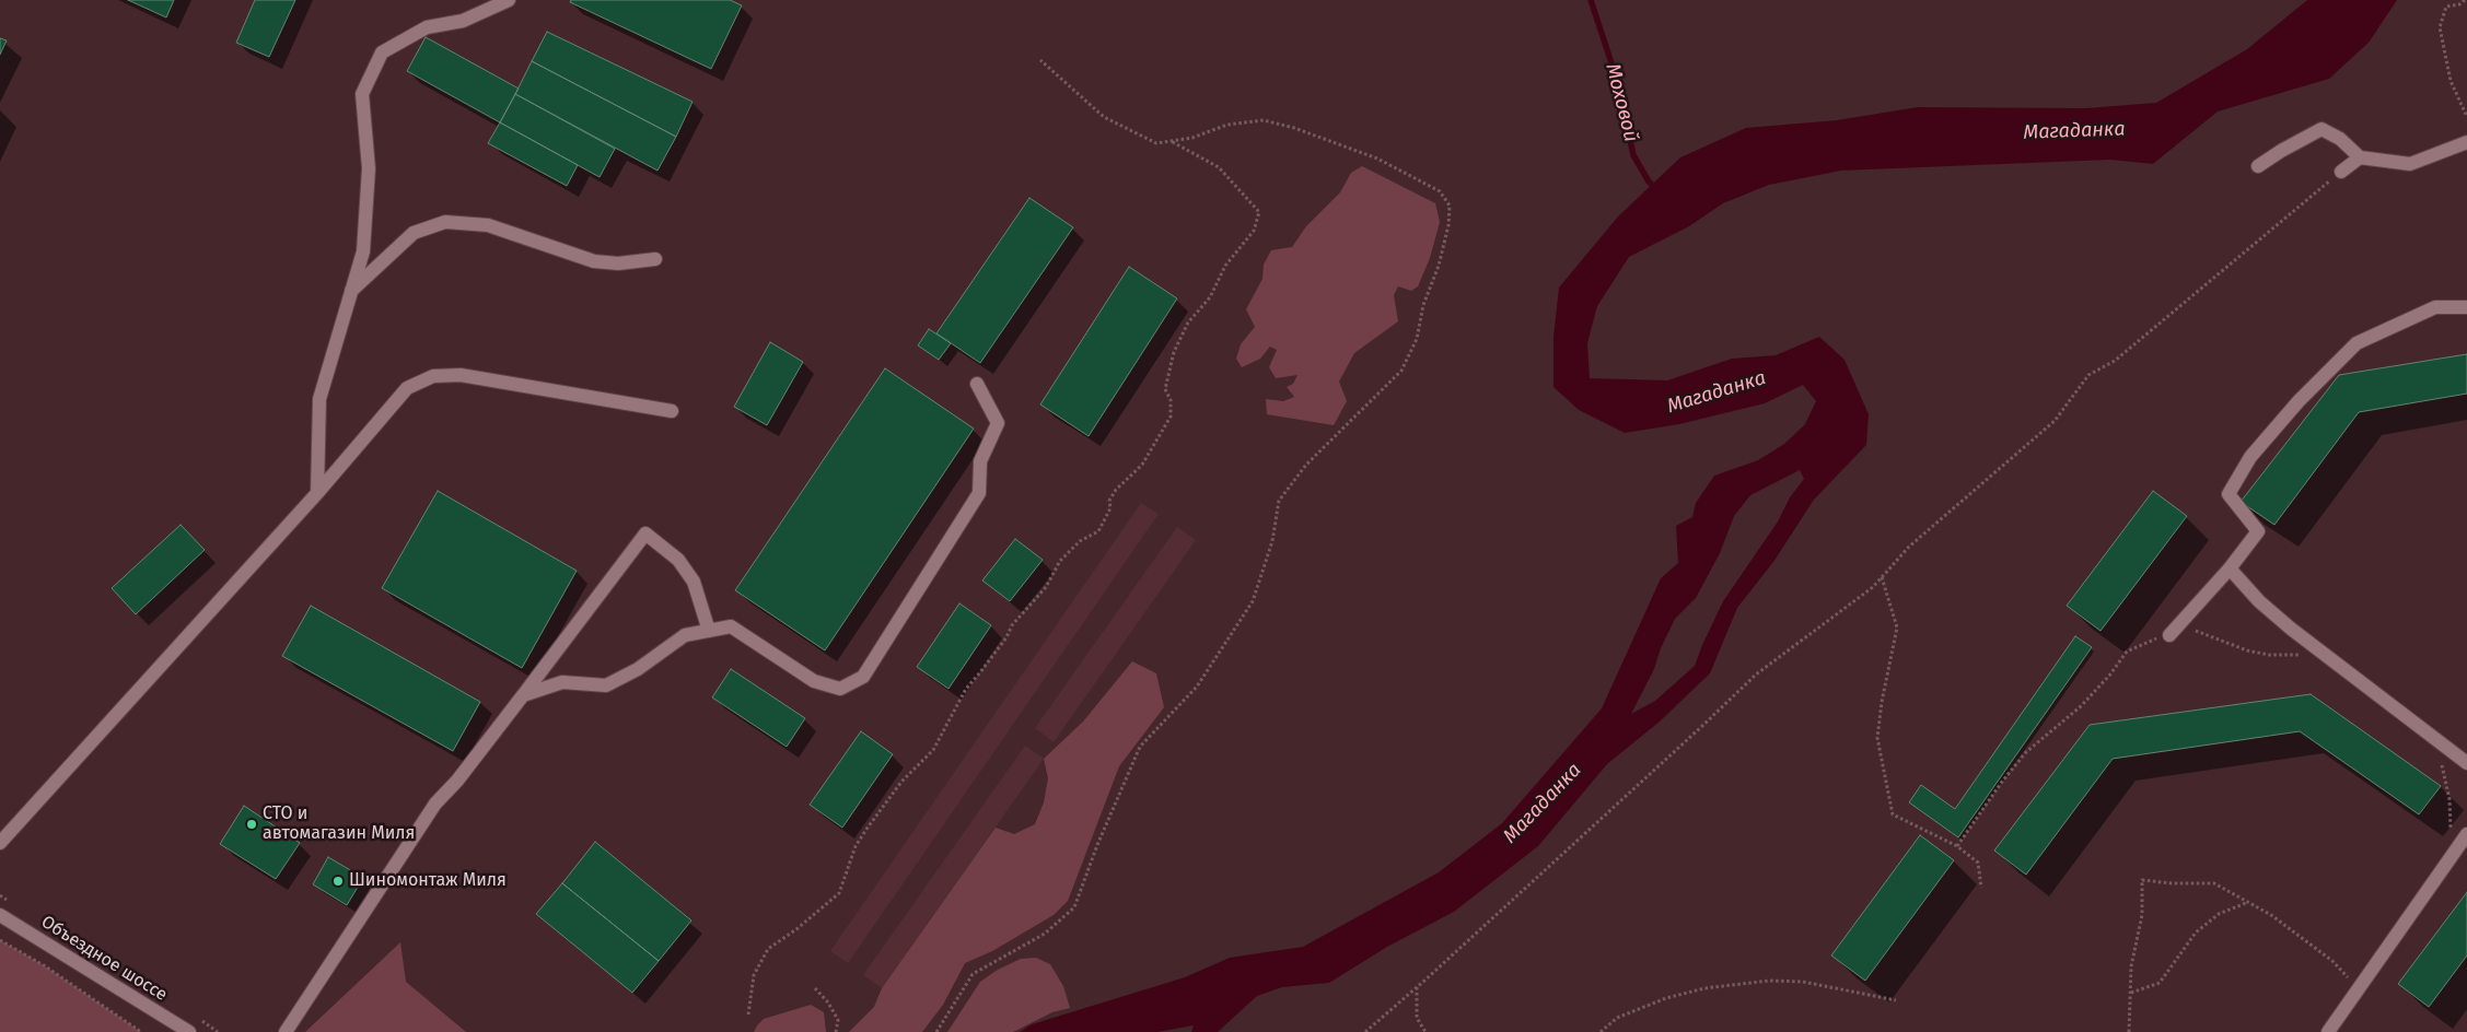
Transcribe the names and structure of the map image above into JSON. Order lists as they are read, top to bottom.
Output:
{
  "streets": {
    "street": ["Объездное шоссе"]
  },
  "water": ["Моховой", "Магаданка"],
  "places": ["СТО и автомагазин Миля", "Шиномонтаж Миля"]
}
